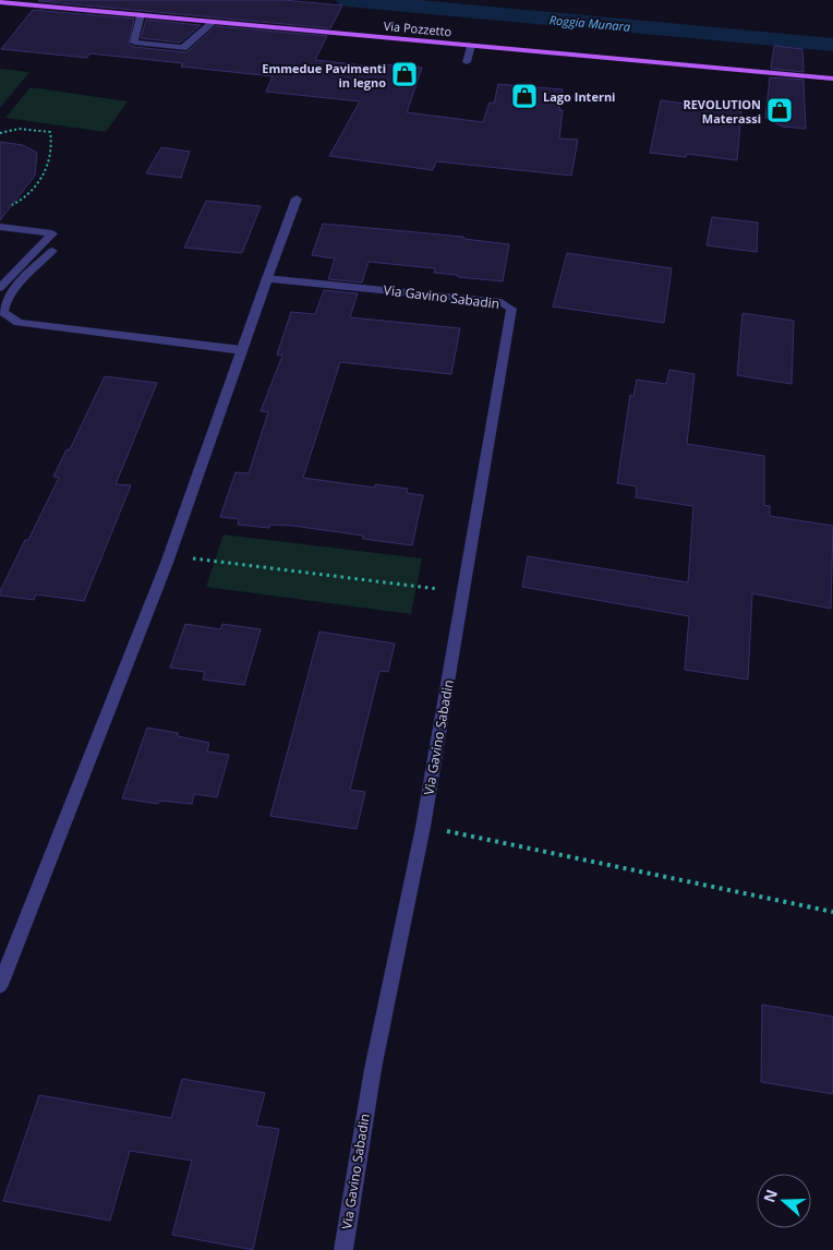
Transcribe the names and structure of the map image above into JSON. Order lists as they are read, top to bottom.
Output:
{
  "streets": {
    "main road": ["Via Pozzetto"],
    "street": ["Via Gavino Sabadin"]
  },
  "water": ["Roggia Munara"],
  "places": {
    "shop": ["Emmedue Pavimenti in legno", "Lago Interni", "REVOLUTION Materassi"]
  },
  "north": "left"
}
